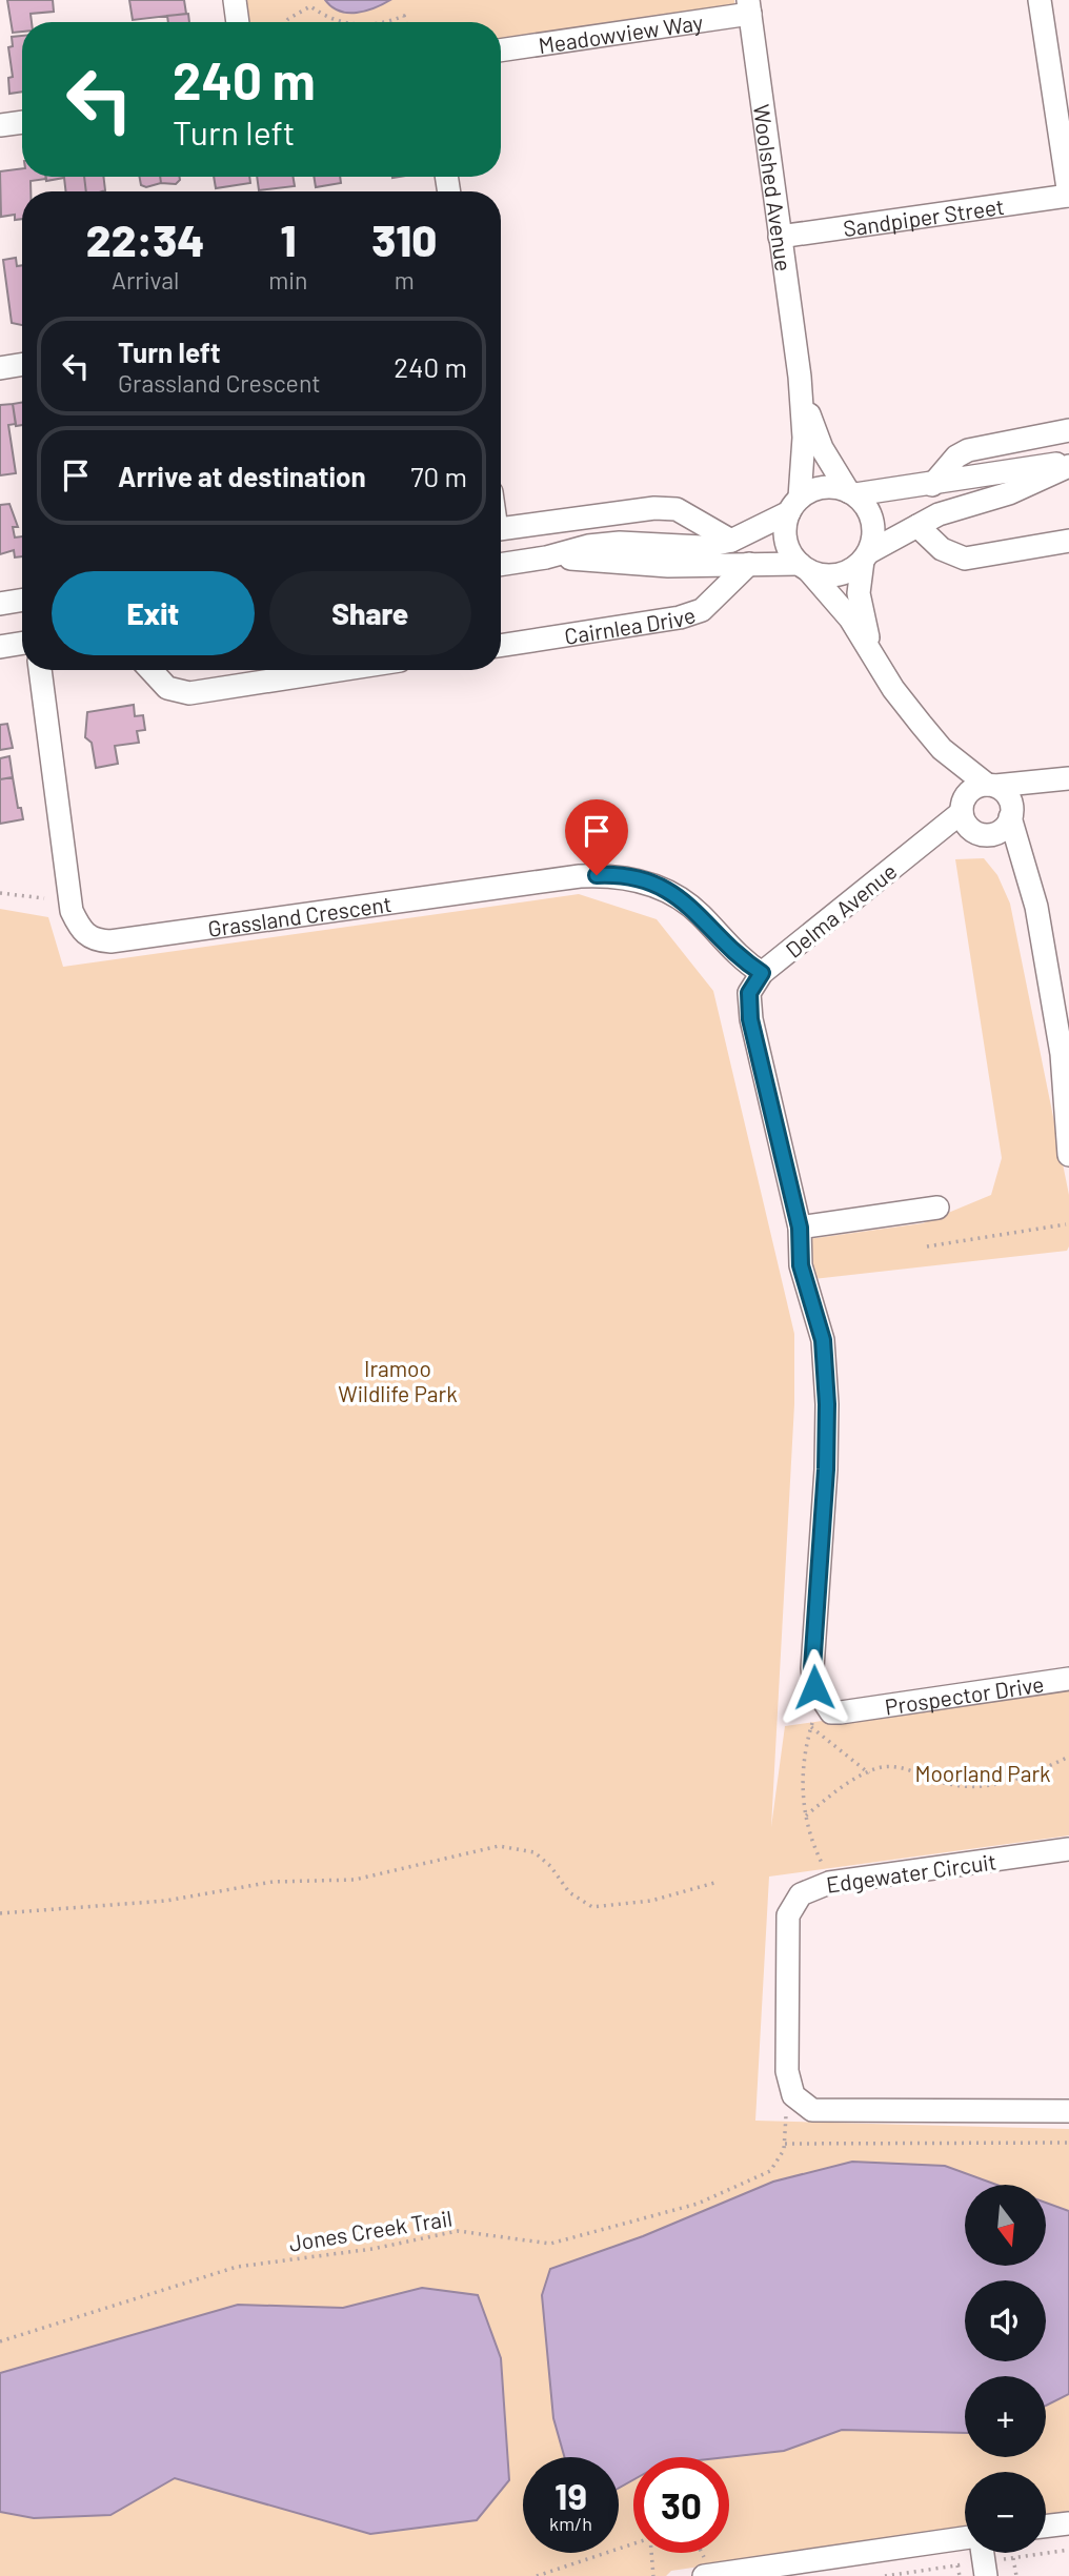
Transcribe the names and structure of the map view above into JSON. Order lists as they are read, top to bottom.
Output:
{
  "streets": {
    "street": [
      "Meadowview Way",
      "Woolshed Avenue",
      "Sandpiper Street",
      "Cairnlea Drive",
      "Delma Avenue",
      "Grassland Crescent",
      "Prospector Drive",
      "Edgewater Circuit"
    ],
    "path": ["Jones Creek Trail"]
  },
  "crossings": [
    ["Meadowview Way", "Woolshed Avenue"],
    ["Woolshed Avenue", "Sandpiper Street"],
    ["Woolshed Avenue", "Cairnlea Drive"],
    ["Delma Avenue", "Grassland Crescent"]
  ],
  "parks": ["Iramoo Wildlife Park", "Moorland Park"],
  "north": "bottom",
  "page": {
    "turn": ["240 m", "Turn left"],
    "eta": [
      "22:34",
      "Arrival",
      "1",
      "min",
      "310",
      "m"
    ],
    "list": [
      {
        "name": "Turn left",
        "note": "Grassland Crescent",
        "value": "240 m"
      },
      {
        "name": "Arrive at destination",
        "value": "70 m"
      }
    ],
    "buttons": ["Exit", "Share"],
    "map_buttons": ["+", "−"],
    "speed": "19 km/h",
    "limit": "30"
  }
}
